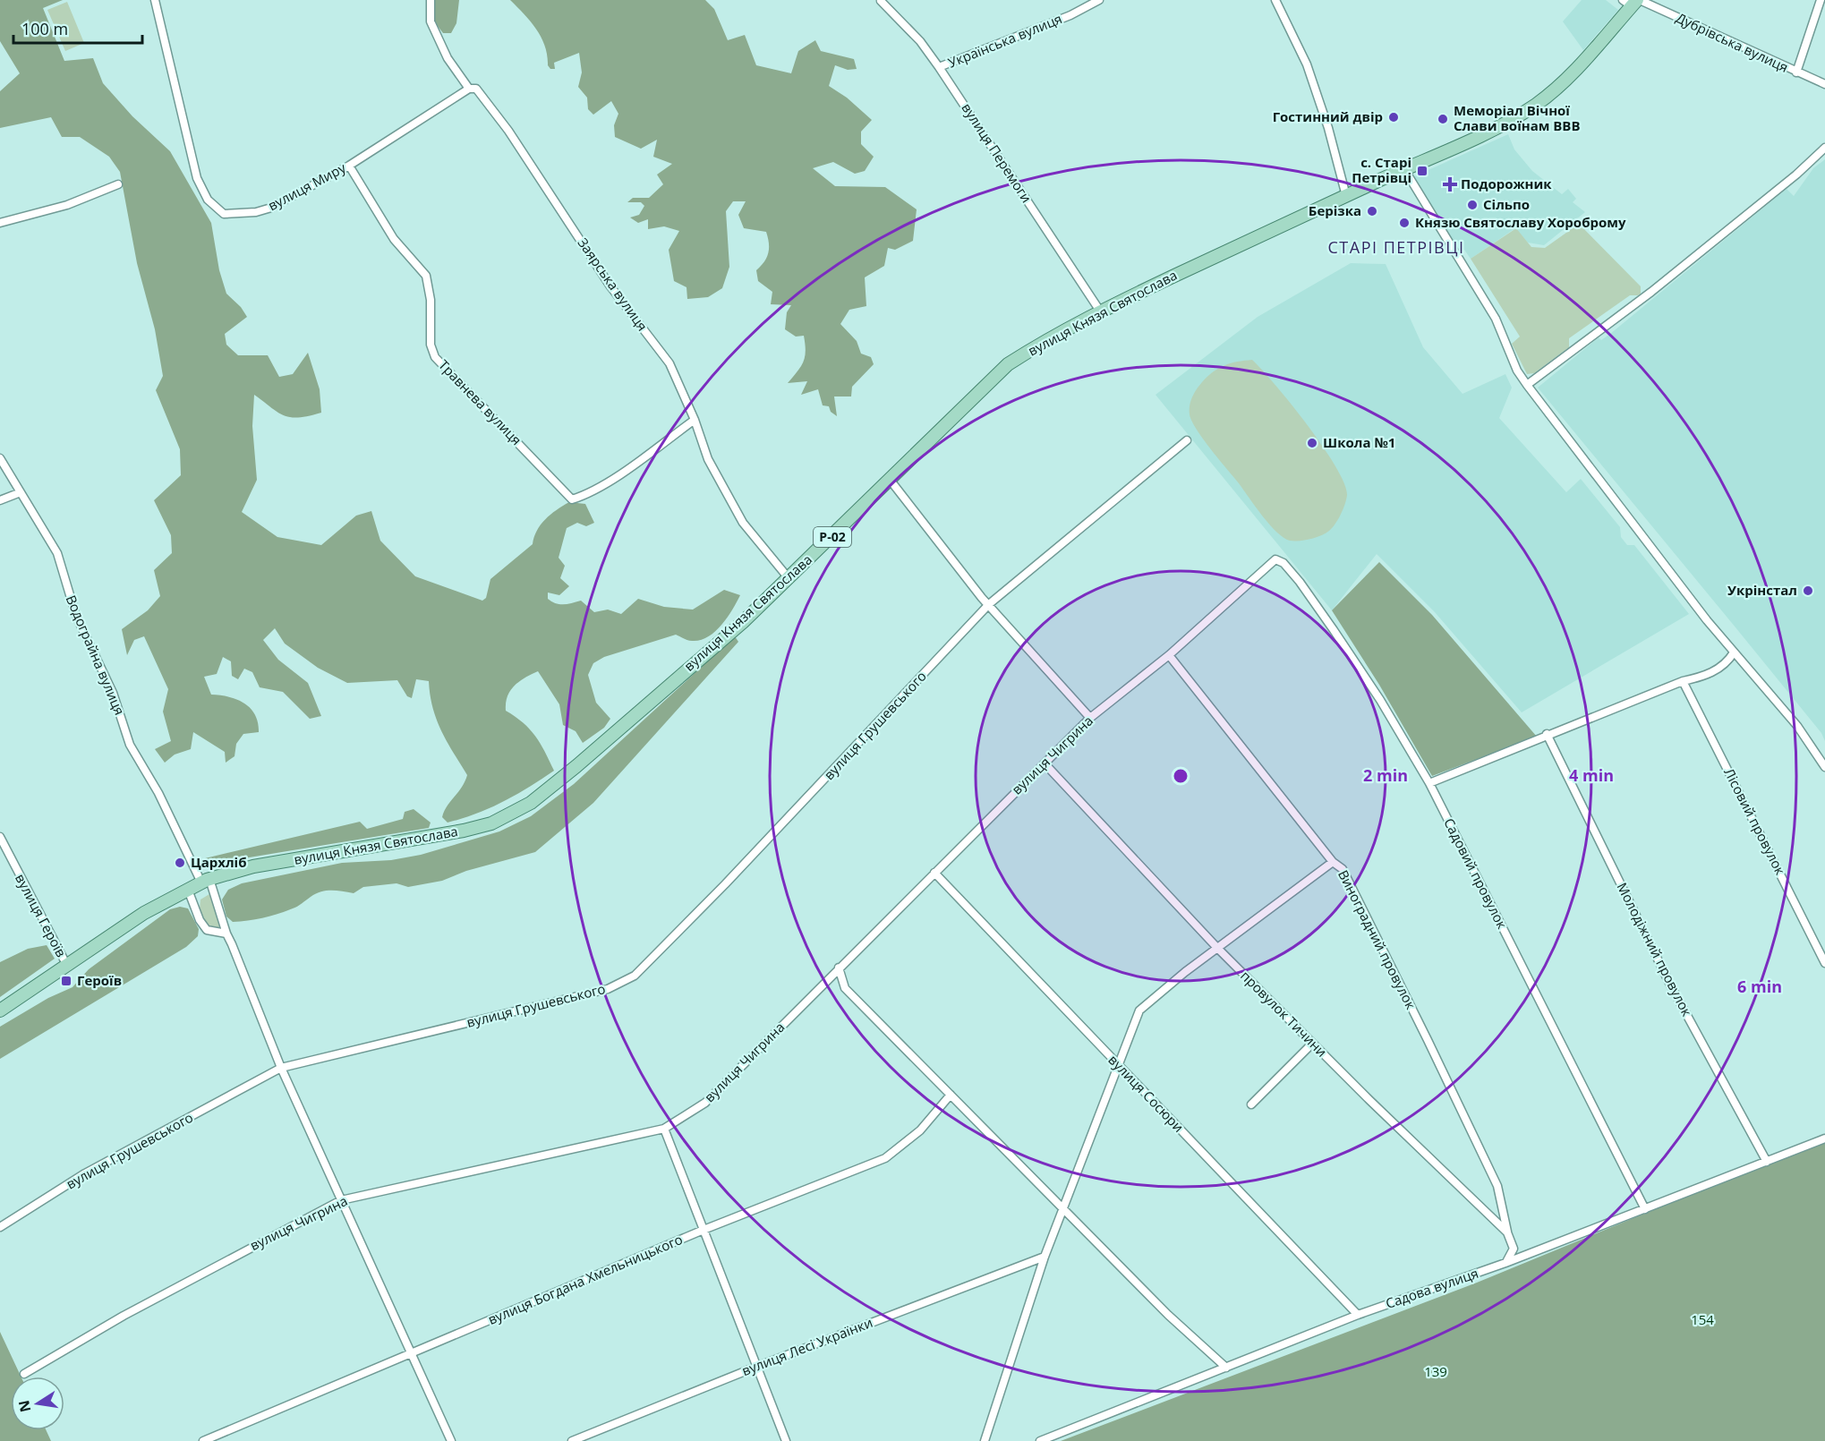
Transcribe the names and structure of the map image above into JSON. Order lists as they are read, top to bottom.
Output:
{
  "streets": {
    "main road": ["вулиця Князя Святослава", "Р-02"],
    "street": [
      "Українська вулиця",
      "Дубрівська вулиця",
      "вулиця Перемоги",
      "вулиця Миру",
      "Заярська вулиця",
      "Травнева вулиця",
      "Водограйна вулиця",
      "вулиця Грушевського",
      "вулиця Чигрина",
      "Лісовий провулок",
      "Садовий провулок",
      "вулиця Героїв",
      "Виноградний провулок",
      "Молодіжний провулок",
      "провулок Тичини",
      "вулиця Сосюри",
      "вулиця Богдана Хмельницького",
      "Садова вулиця",
      "вулиця Лесі Українки"
    ]
  },
  "crossings": [
    ["Українська вулиця", "вулиця Перемоги"],
    ["Дубрівська вулиця", "вулиця Князя Святослава"],
    ["вулиця Перемоги", "вулиця Князя Святослава"],
    ["вулиця Миру", "Заярська вулиця"],
    ["вулиця Миру", "Травнева вулиця"],
    ["Заярська вулиця", "вулиця Князя Святослава"],
    ["Заярська вулиця", "Травнева вулиця"],
    ["вулиця Князя Святослава", "Водограйна вулиця"],
    ["вулиця Князя Святослава", "вулиця Героїв"],
    ["Водограйна вулиця", "вулиця Грушевського"],
    ["Водограйна вулиця", "вулиця Чигрина"],
    ["Водограйна вулиця", "вулиця Богдана Хмельницького"],
    ["вулиця Чигрина", "Садовий провулок"],
    ["вулиця Чигрина", "Виноградний провулок"],
    ["вулиця Чигрина", "провулок Тичини"],
    ["вулиця Чигрина", "вулиця Сосюри"],
    ["Садовий провулок", "Садова вулиця"],
    ["Виноградний провулок", "провулок Тичини"],
    ["Молодіжний провулок", "Садова вулиця"],
    ["вулиця Сосюри", "Садова вулиця"]
  ],
  "districts": ["СТАРІ ПЕТРІВЦІ"],
  "parks": ["154", "139"],
  "places": {
    "other": [
      "Гостинний двір",
      "Меморіал Вічної Слави воїнам ВВВ",
      "Сільпо",
      "Берізка",
      "Князю Святославу Хороброму",
      "Школа №1",
      "Укрінстал",
      "Цархліб"
    ],
    "transit": ["с. Старі Петрівці", "Героїв"],
    "health": ["Подорожник"]
  },
  "scale_bar": "100 m",
  "north": "left",
  "rings": ["2 min", "4 min", "6 min"]
}
